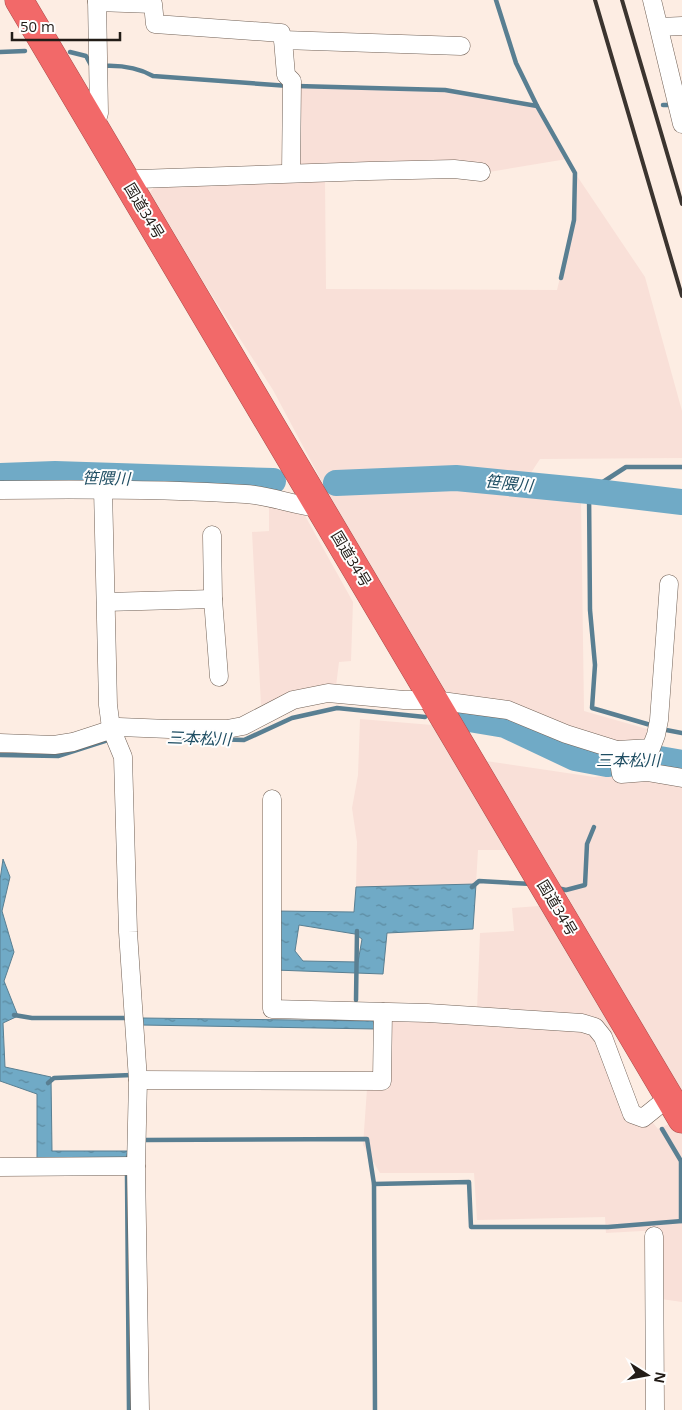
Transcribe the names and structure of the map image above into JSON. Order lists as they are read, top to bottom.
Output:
{
  "streets": {
    "highway": ["国道34号"]
  },
  "water": ["笹隈川", "三本松川"],
  "scale_bar": "50 m",
  "north": "right"
}
